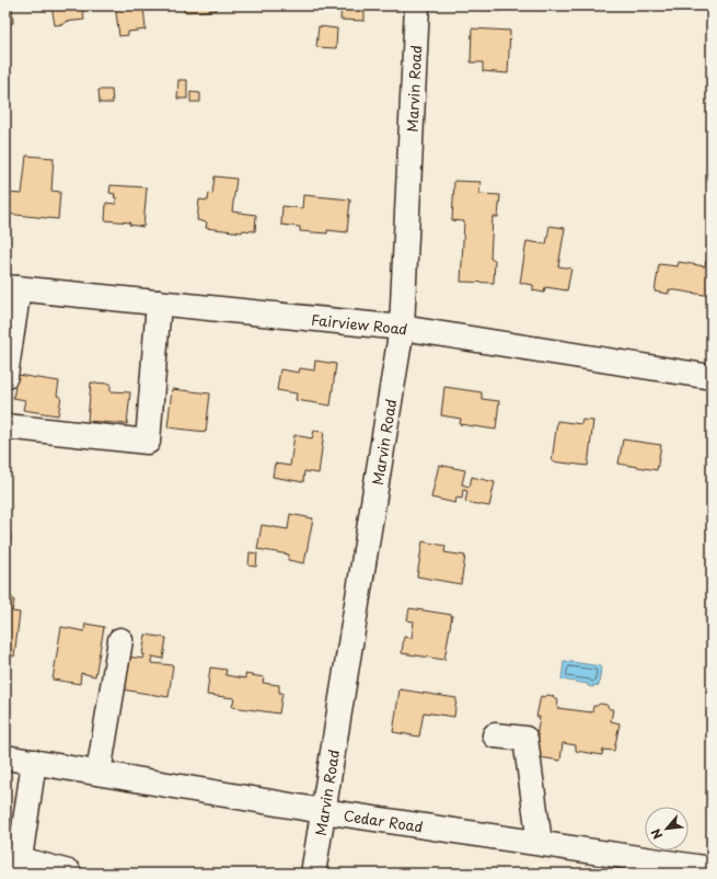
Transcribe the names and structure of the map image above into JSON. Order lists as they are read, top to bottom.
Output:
{
  "streets": {
    "street": ["Marvin Road", "Fairview Road", "Cedar Road"]
  },
  "crossings": [
    ["Marvin Road", "Fairview Road"],
    ["Marvin Road", "Cedar Road"]
  ],
  "north": "bottom left"
}
